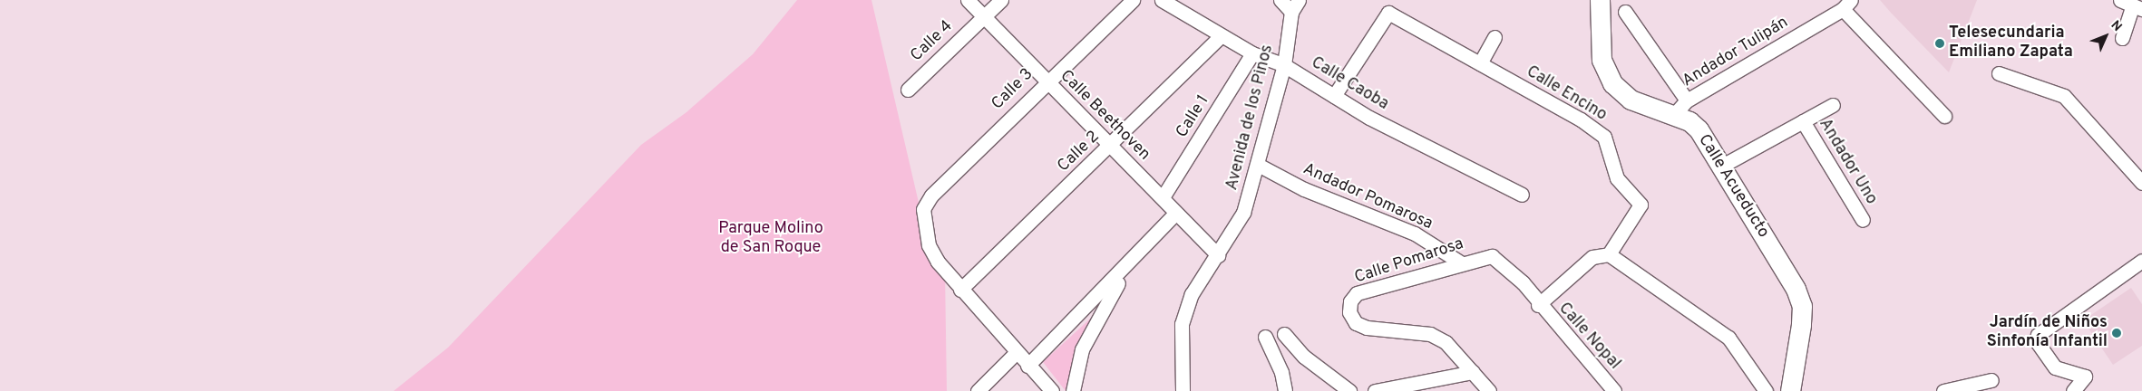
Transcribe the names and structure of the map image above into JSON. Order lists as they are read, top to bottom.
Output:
{
  "streets": {
    "street": [
      "Calle 4",
      "Andador Tulipán",
      "Calle Caoba",
      "Calle 3",
      "Calle Encino",
      "Calle Beethoven",
      "Calle 1",
      "Avenida de los Pinos",
      "Calle 2",
      "Andador Uno",
      "Calle Acueducto",
      "Andador Pomarosa",
      "Calle Pomarosa",
      "Calle Nopal"
    ]
  },
  "crossings": [
    ["Calle 4", "Calle Beethoven"],
    ["Andador Tulipán", "Calle Acueducto"],
    ["Calle Caoba", "Calle Encino"],
    ["Calle Caoba", "Calle 1"],
    ["Calle Caoba", "Avenida de los Pinos"],
    ["Calle Caoba", "Calle 2"],
    ["Calle 3", "Calle Beethoven"],
    ["Calle 3", "Calle 2"],
    ["Calle Encino", "Calle Nopal"],
    ["Calle Beethoven", "Calle 1"],
    ["Calle Beethoven", "Avenida de los Pinos"],
    ["Calle Beethoven", "Calle 2"],
    ["Avenida de los Pinos", "Andador Pomarosa"],
    ["Andador Pomarosa", "Calle Pomarosa"],
    ["Calle Pomarosa", "Calle Nopal"]
  ],
  "parks": ["Parque Molino de San Roque"],
  "places": ["Telesecundaria Emiliano Zapata", "Jardín de Niños Sinfonía Infantil"],
  "north": "top right"
}
